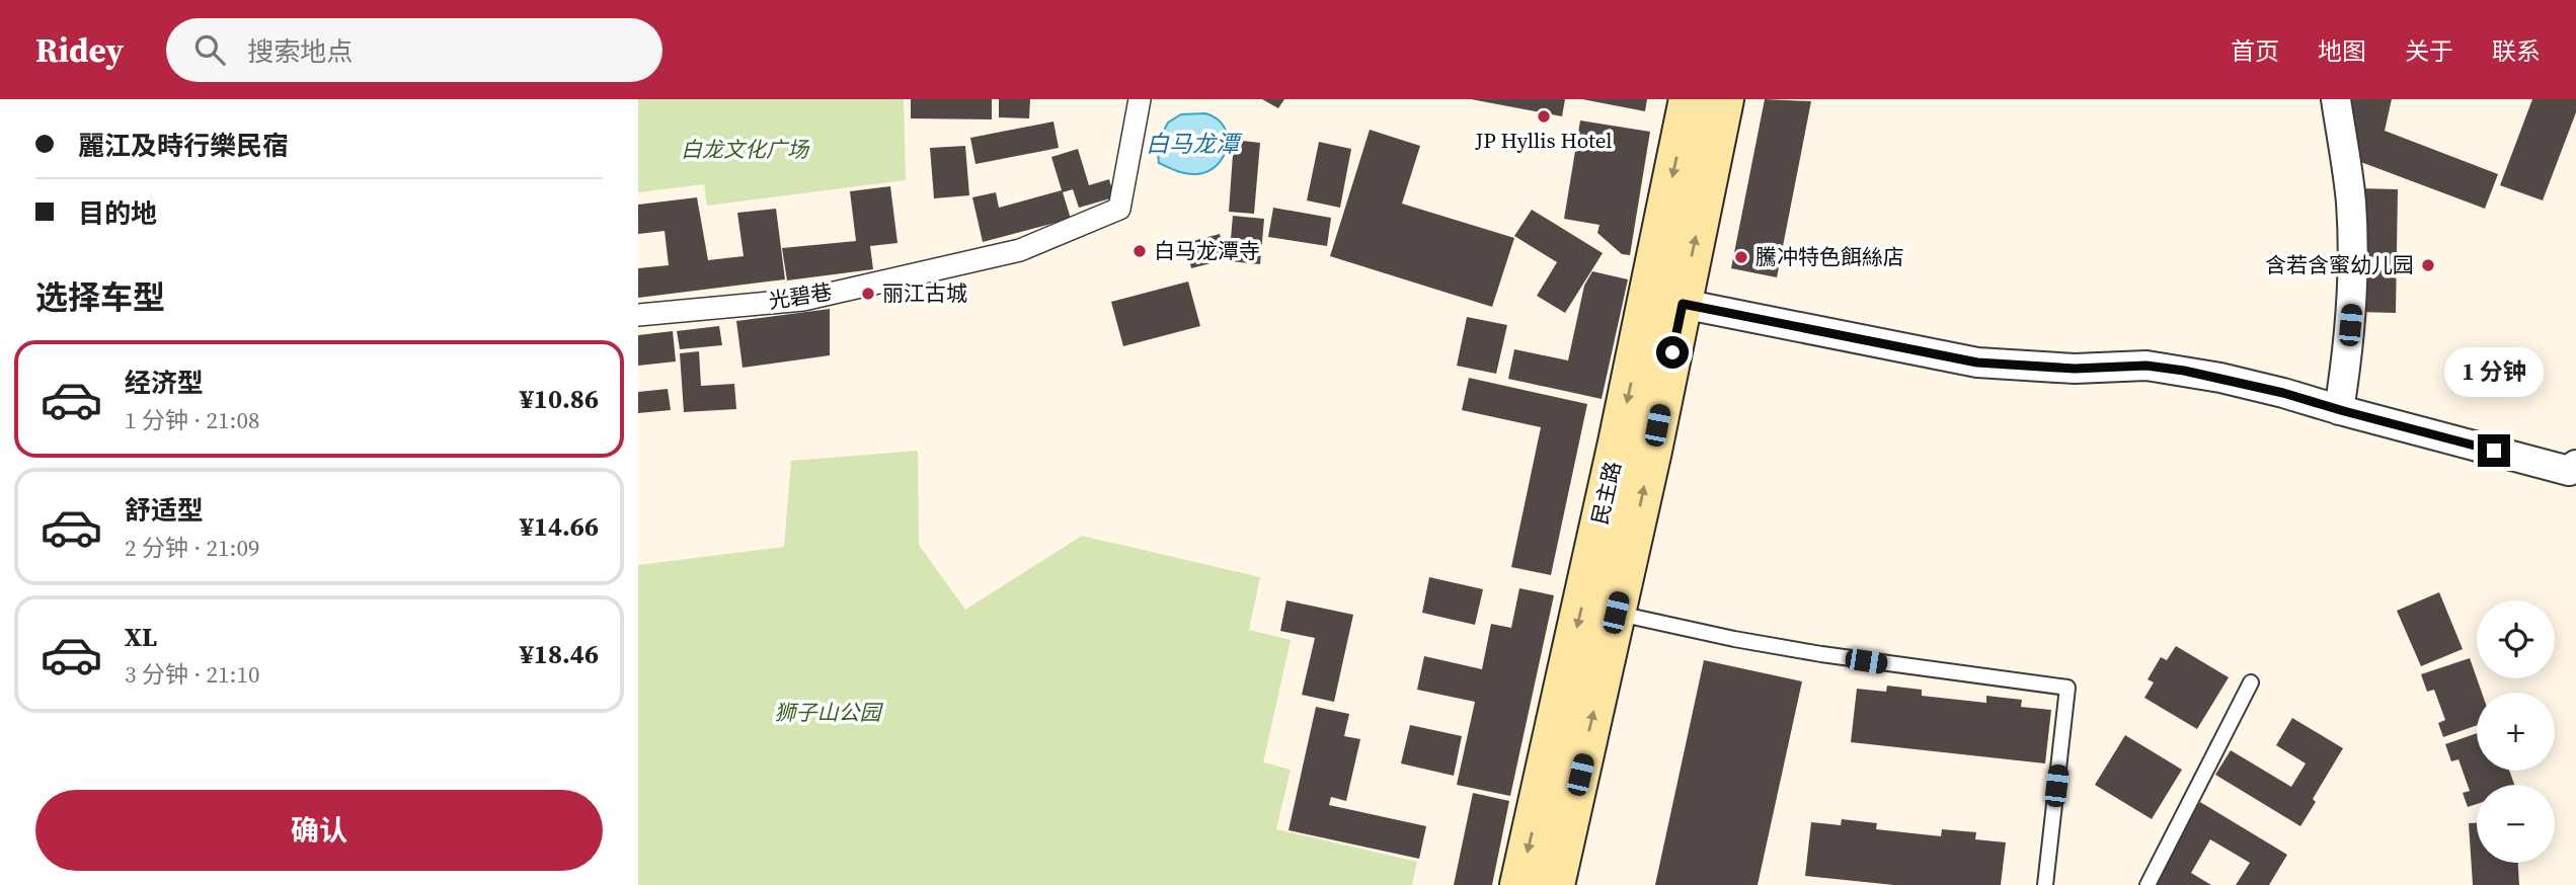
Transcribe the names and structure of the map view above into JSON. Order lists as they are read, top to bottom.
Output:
{
  "streets": {
    "main road": ["民主路"],
    "street": ["光碧巷"]
  },
  "water": ["白马龙潭"],
  "parks": ["白龙文化广场", "狮子山公园"],
  "places": [
    "JP Hyllis Hotel",
    "白马龙潭寺",
    "騰冲特色餌絲店",
    "含若含蜜幼儿园",
    "丽江古城"
  ],
  "page": {
    "header": "Ridey",
    "search": "搜索地点",
    "nav": [
      "首页",
      "地图",
      "关于",
      "联系"
    ],
    "banner": ["麗江及時行樂民宿", "目的地"],
    "heading": "选择车型",
    "list": [
      {
        "name": "经济型",
        "note": "1 分钟 · 21:08",
        "value": "¥10.86"
      },
      {
        "name": "舒适型",
        "note": "2 分钟 · 21:09",
        "value": "¥14.66"
      },
      {
        "name": "XL",
        "note": "3 分钟 · 21:10",
        "value": "¥18.46"
      }
    ],
    "bubble": "1 分钟",
    "map_buttons": ["+", "−"],
    "buttons": "确认"
  }
}
